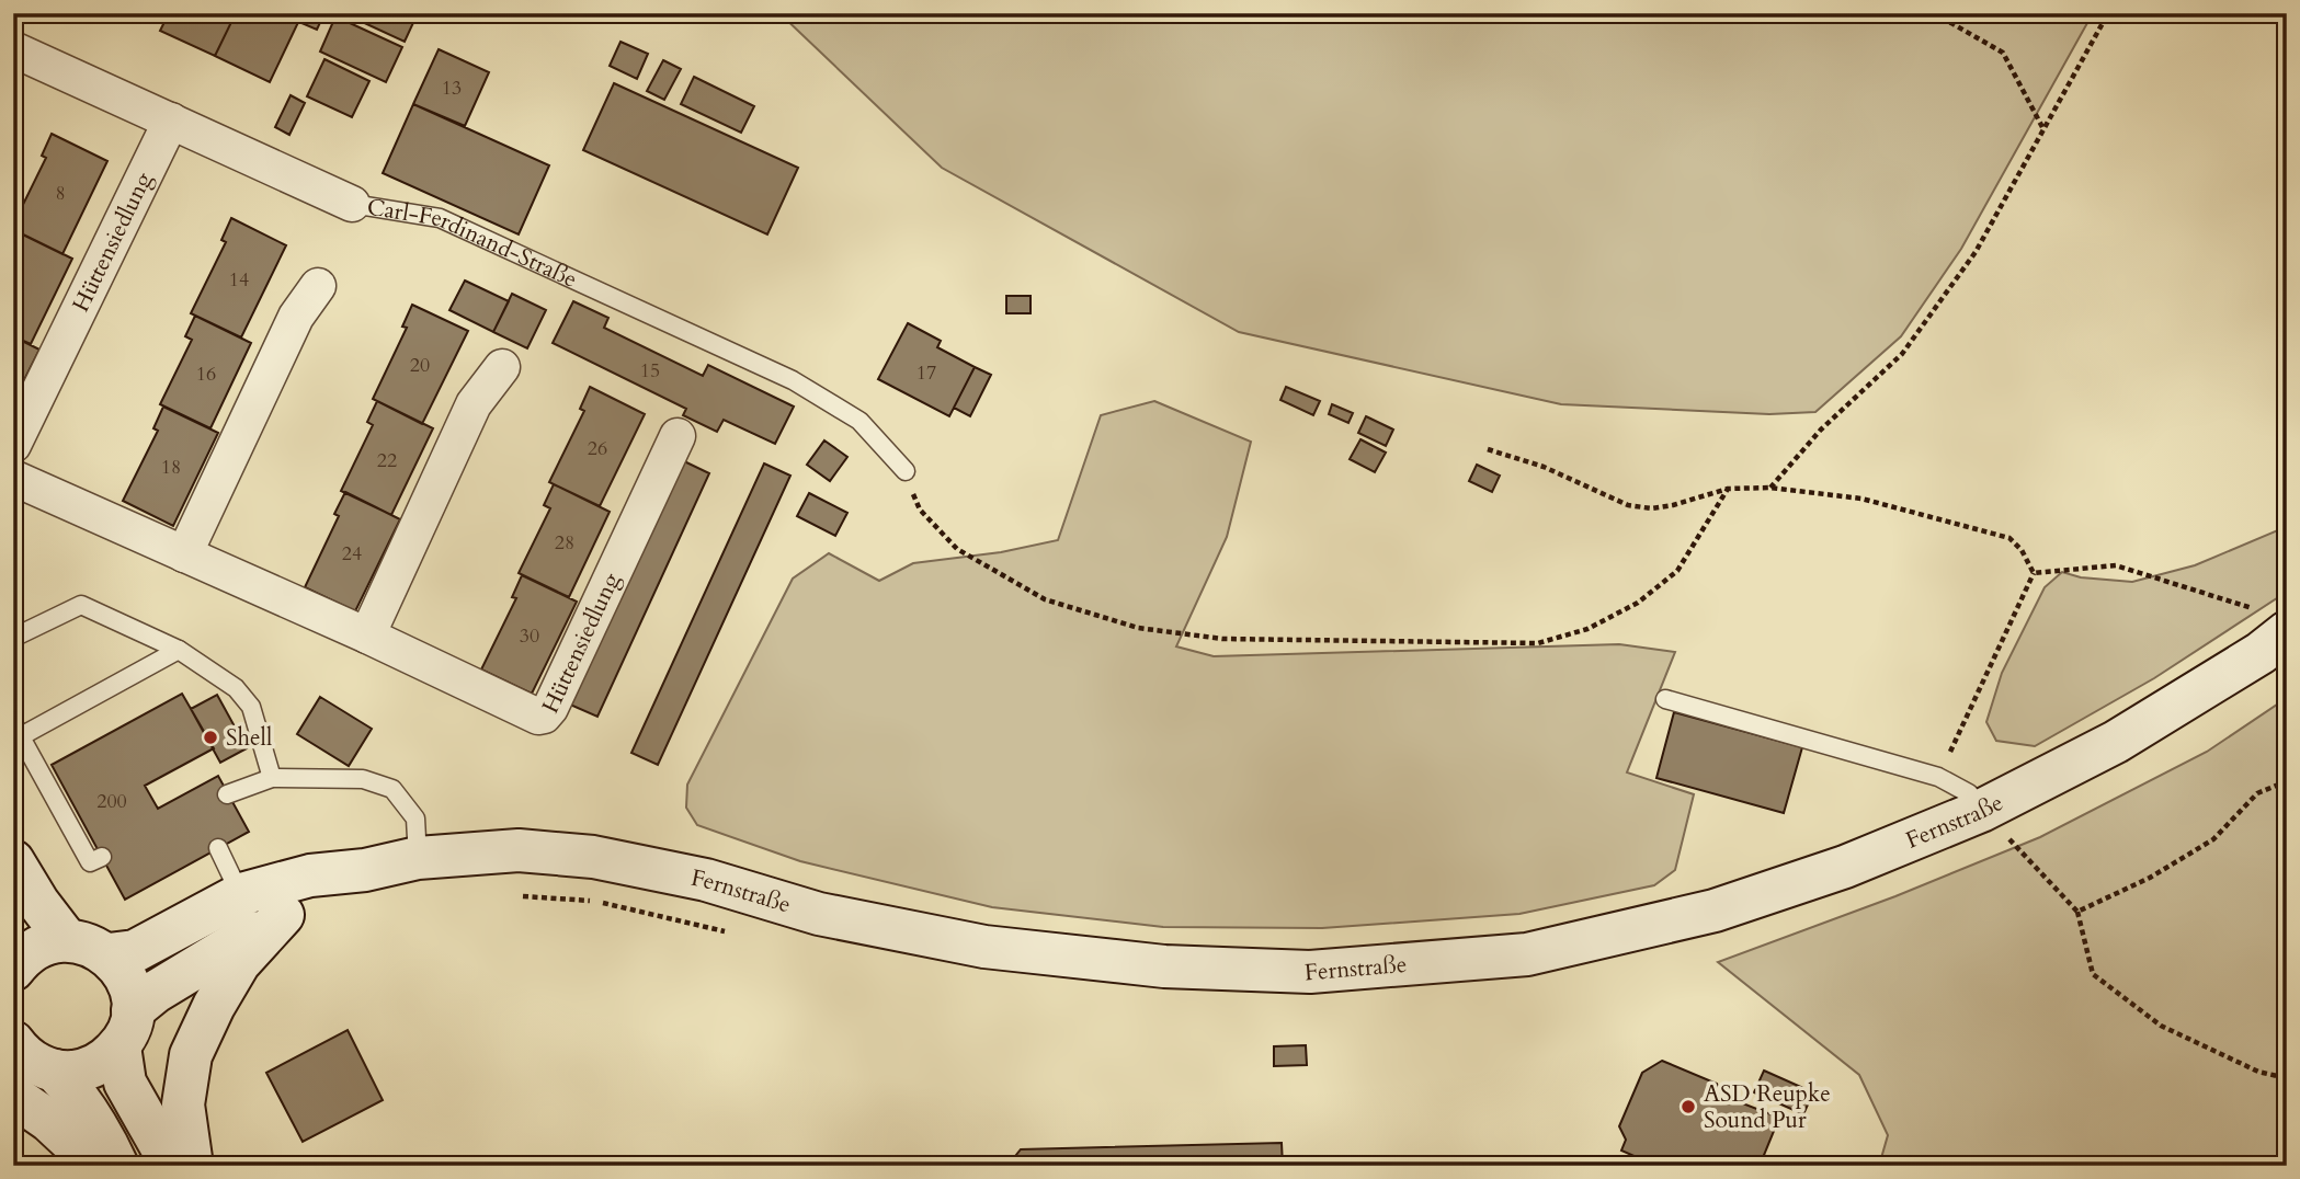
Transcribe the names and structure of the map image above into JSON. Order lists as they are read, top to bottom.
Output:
{
  "streets": {
    "main road": ["Fernstraße"],
    "street": ["Hüttensiedlung", "Carl-Ferdinand-Straße"]
  },
  "crossings": [
    ["Hüttensiedlung", "Carl-Ferdinand-Straße"]
  ],
  "places": ["Shell", "ASD Reupke Sound Pur"],
  "house_numbers": [
    "13",
    "8",
    "14",
    "20",
    "15",
    "17",
    "16",
    "26",
    "22",
    "18",
    "28",
    "24",
    "30",
    "200"
  ]
}
